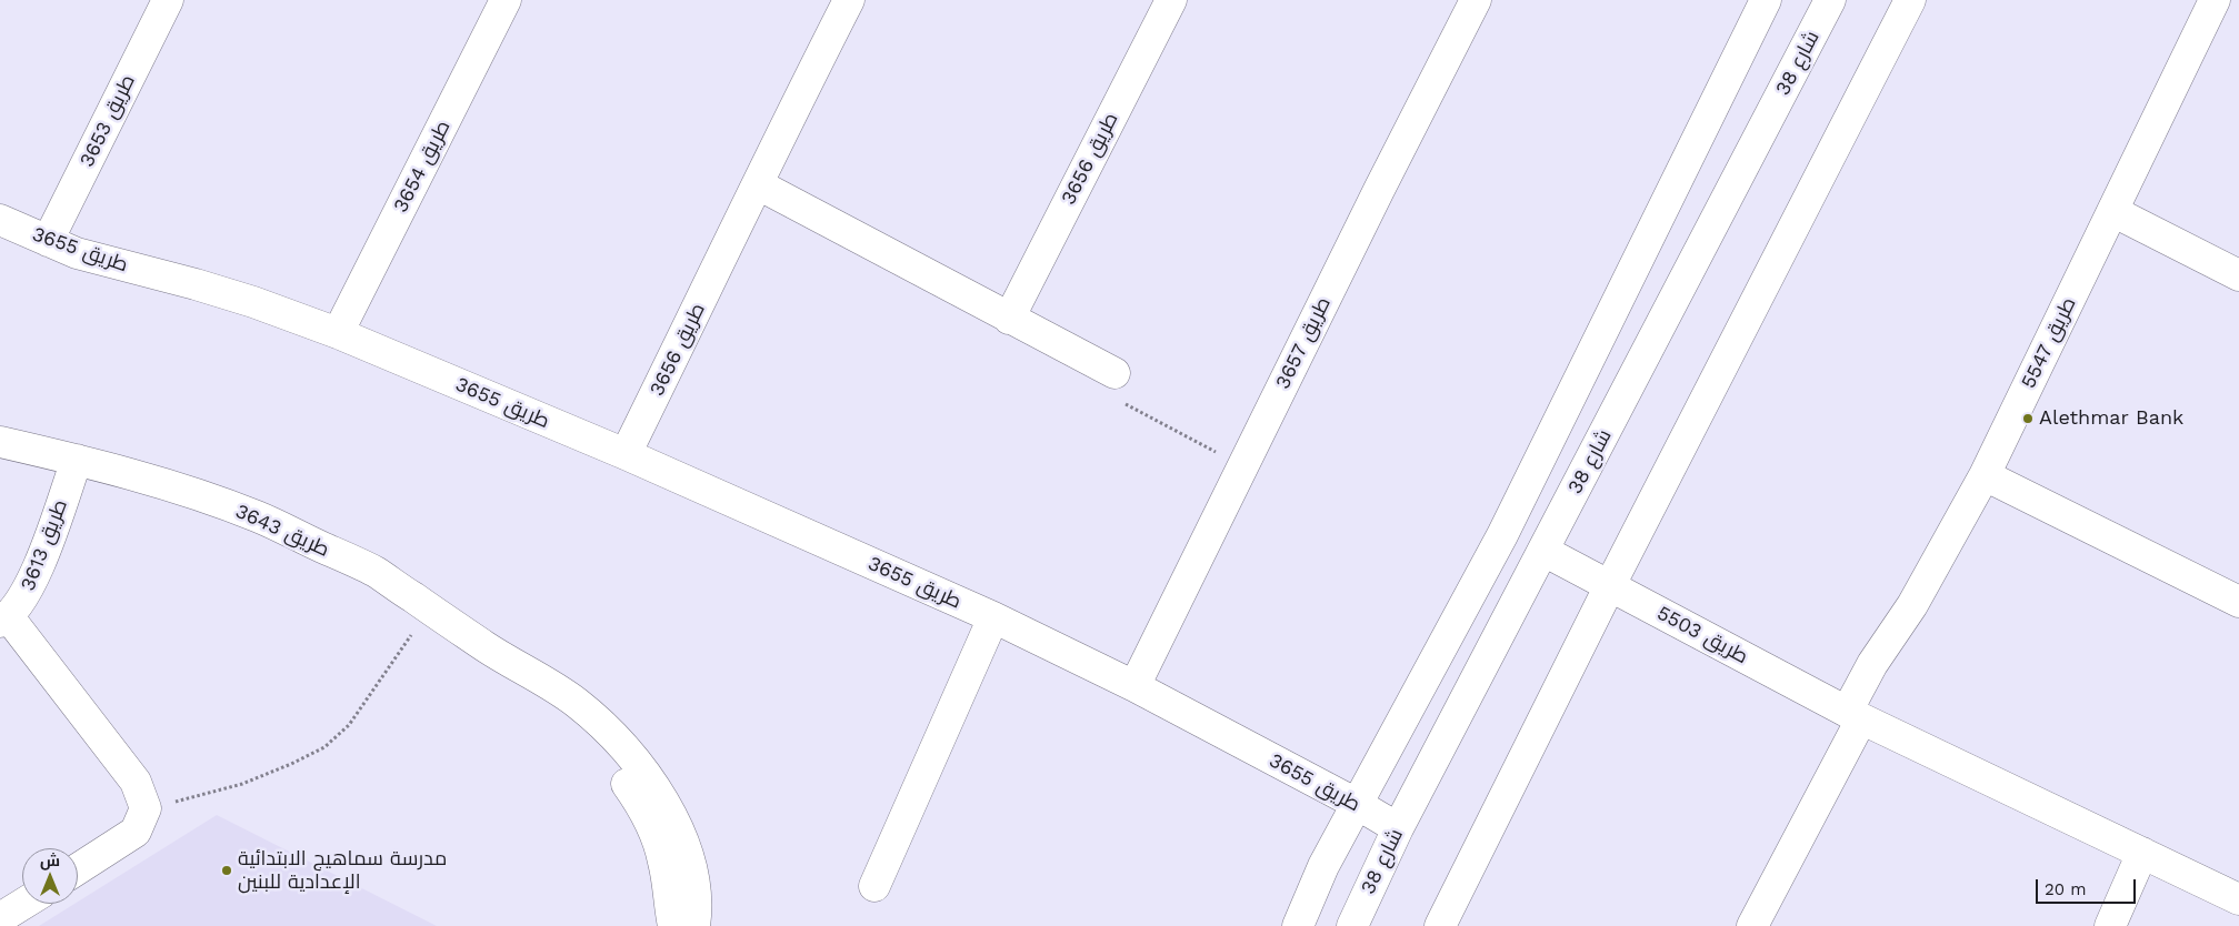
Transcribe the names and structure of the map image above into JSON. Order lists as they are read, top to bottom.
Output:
{
  "streets": {
    "street": [
      "شارع 38",
      "طريق 3653",
      "طريق 3656",
      "طريق 3654",
      "طريق 3655",
      "طريق 3657",
      "طريق 5547",
      "طريق 3643",
      "طريق 3613",
      "طريق 5503"
    ]
  },
  "crossings": [
    ["شارع 38", "طريق 3655"],
    ["شارع 38", "طريق 5503"],
    ["طريق 3653", "طريق 3655"],
    ["طريق 3656", "طريق 3655"],
    ["طريق 3654", "طريق 3655"],
    ["طريق 3655", "طريق 3657"],
    ["طريق 5547", "طريق 5503"],
    ["طريق 3643", "طريق 3613"]
  ],
  "places": ["Alethmar Bank", "مدرسة سماهيج الابتدائية الإعدادية للبنين"],
  "scale_bar": "20 m",
  "north": "top"
}
